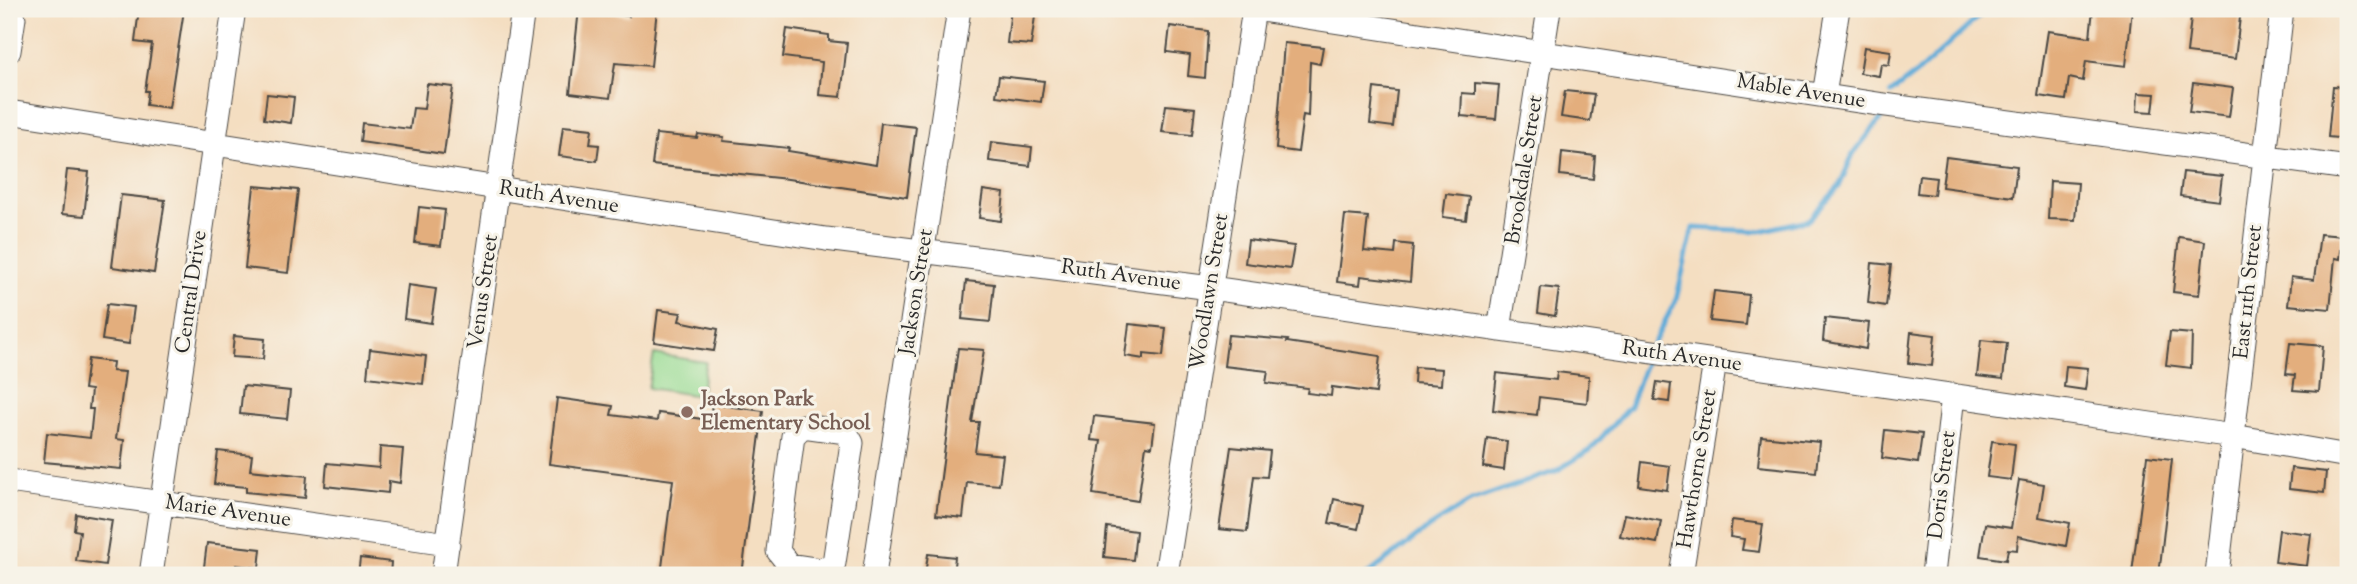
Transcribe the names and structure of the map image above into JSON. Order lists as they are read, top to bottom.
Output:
{
  "streets": {
    "street": [
      "Mable Avenue",
      "Brookdale Street",
      "Ruth Avenue",
      "Central Drive",
      "Venus Street",
      "Jackson Street",
      "Woodlawn Street",
      "East 11th Street",
      "Hawthorne Street",
      "Doris Street",
      "Marie Avenue"
    ]
  },
  "crossings": [
    ["Mable Avenue", "Brookdale Street"],
    ["Mable Avenue", "Woodlawn Street"],
    ["Mable Avenue", "East 11th Street"],
    ["Brookdale Street", "Ruth Avenue"],
    ["Ruth Avenue", "Central Drive"],
    ["Ruth Avenue", "Venus Street"],
    ["Ruth Avenue", "Jackson Street"],
    ["Ruth Avenue", "Woodlawn Street"],
    ["Ruth Avenue", "East 11th Street"],
    ["Ruth Avenue", "Hawthorne Street"],
    ["Ruth Avenue", "Doris Street"],
    ["Central Drive", "Marie Avenue"],
    ["Venus Street", "Marie Avenue"]
  ],
  "places": ["Jackson Park Elementary School"]
}
